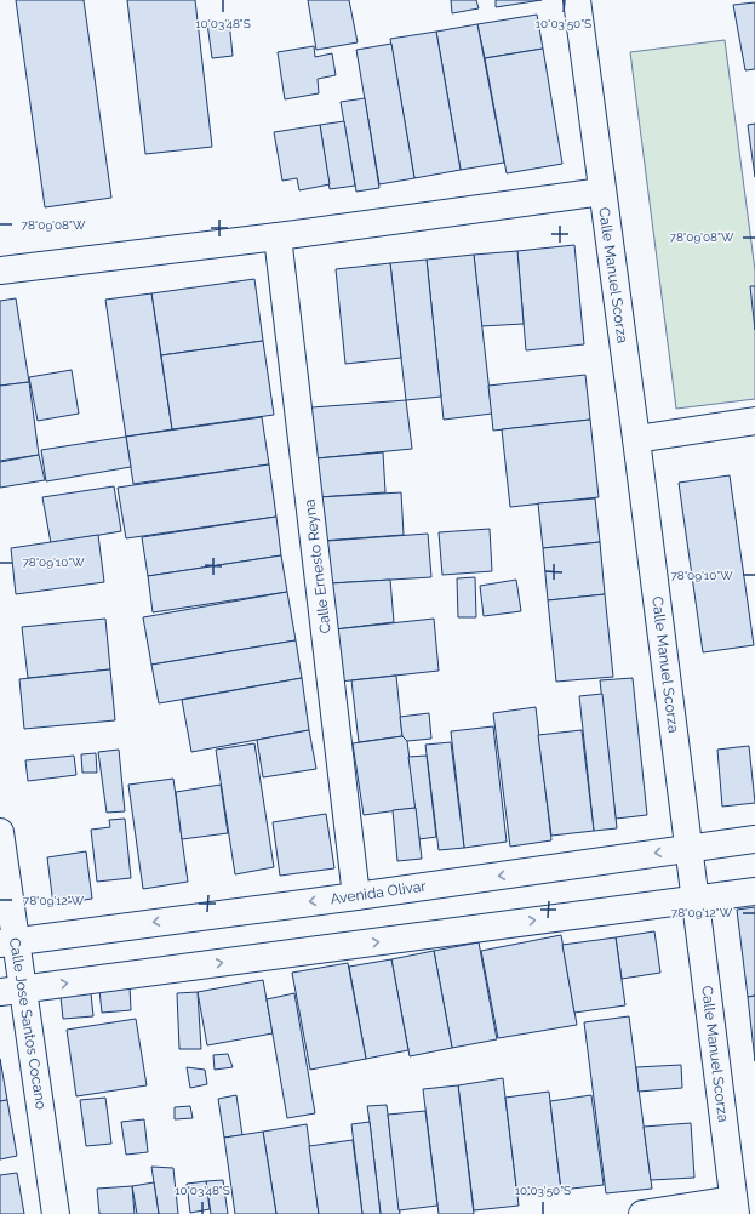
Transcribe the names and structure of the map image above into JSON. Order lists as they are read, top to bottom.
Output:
{
  "streets": {
    "street": [
      "Calle Manuel Scorza",
      "Calle Ernesto Reyna",
      "Avenida Olivar",
      "Calle Jose Santos Cocano"
    ]
  },
  "crossings": [
    ["Calle Manuel Scorza", "Avenida Olivar"],
    ["Calle Ernesto Reyna", "Avenida Olivar"],
    ["Avenida Olivar", "Calle Jose Santos Cocano"]
  ],
  "coordinates": [
    "10°03'48\"S",
    "10°03'50\"S",
    "78°09'08\"W",
    "78°09'10\"W",
    "78°09'12\"W"
  ]
}
